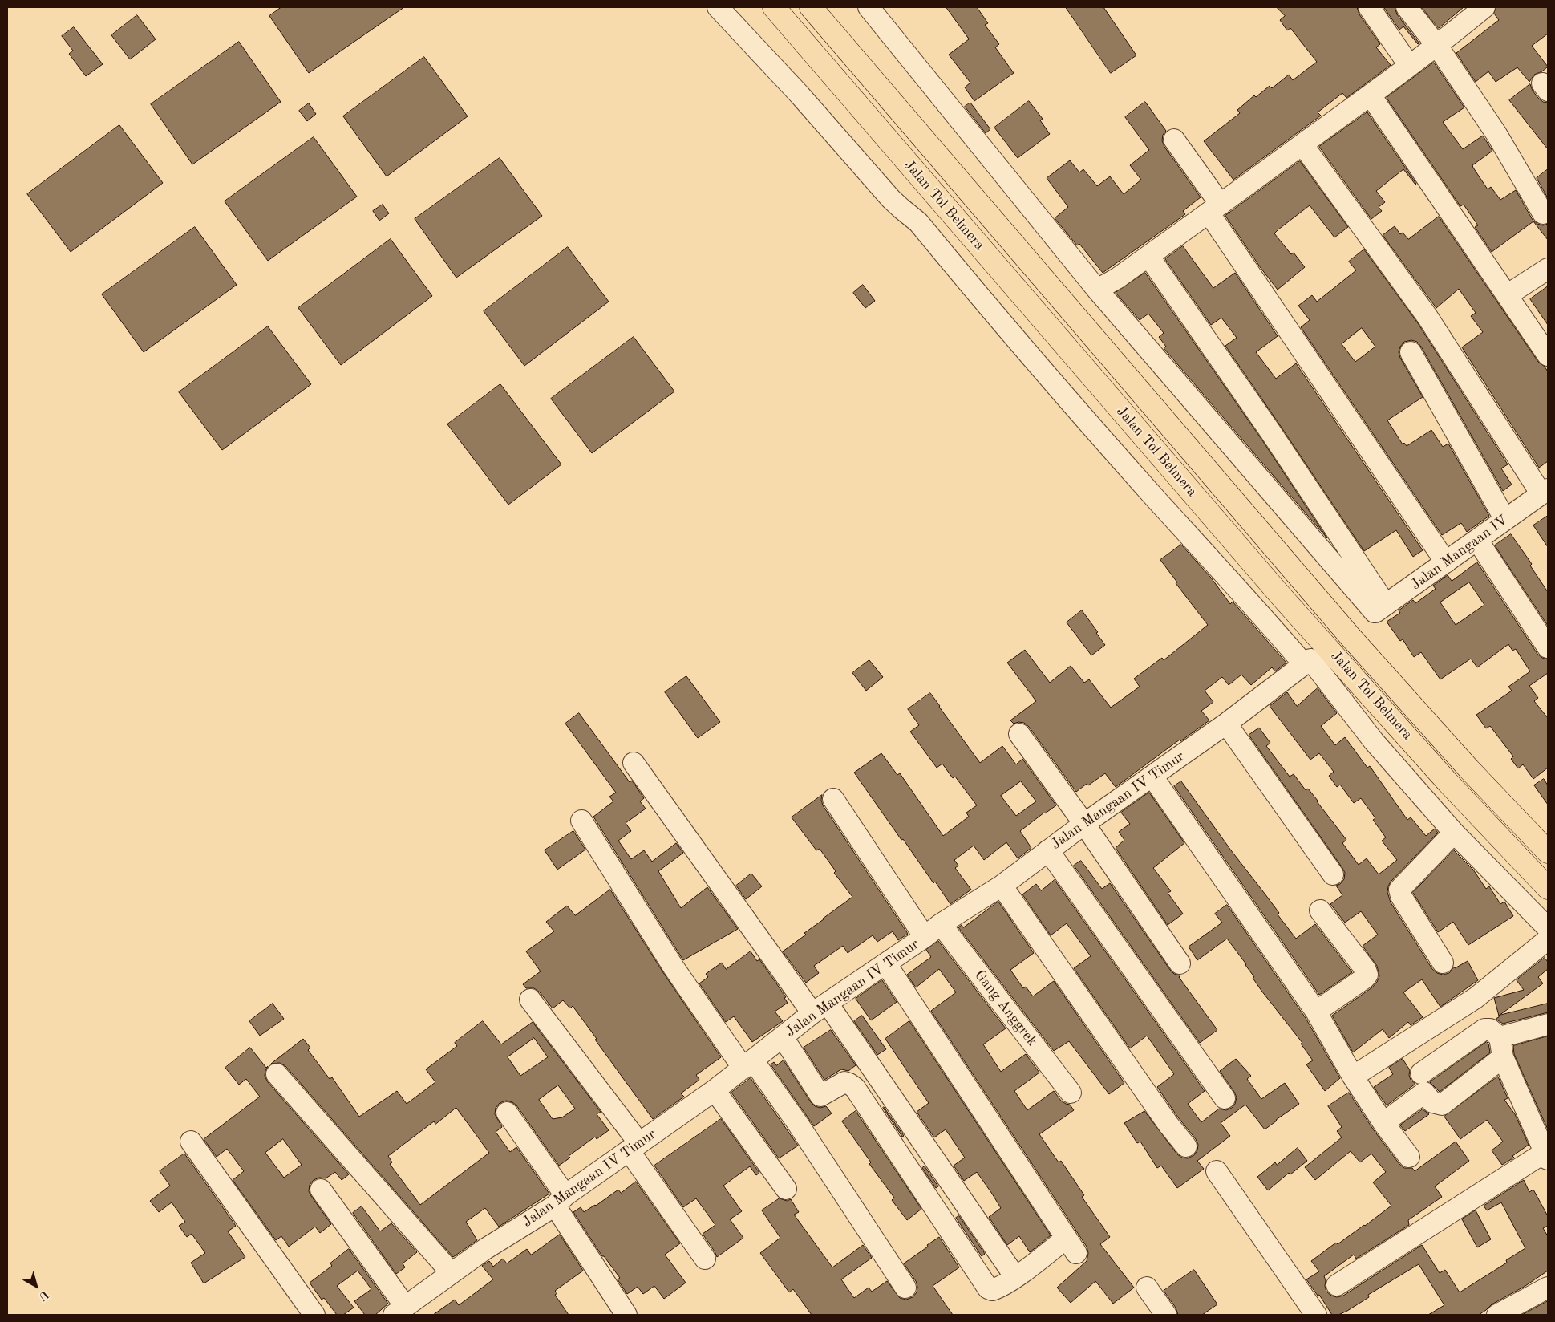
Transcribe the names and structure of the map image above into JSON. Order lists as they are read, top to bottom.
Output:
{
  "streets": {
    "highway": ["Jalan Tol Belmera"],
    "street": ["Jalan Mangaan IV", "Jalan Mangaan IV Timur", "Gang Anggrek"]
  },
  "crossings": [
    ["Jalan Mangaan IV Timur", "Gang Anggrek"]
  ],
  "north": "bottom right"
}
